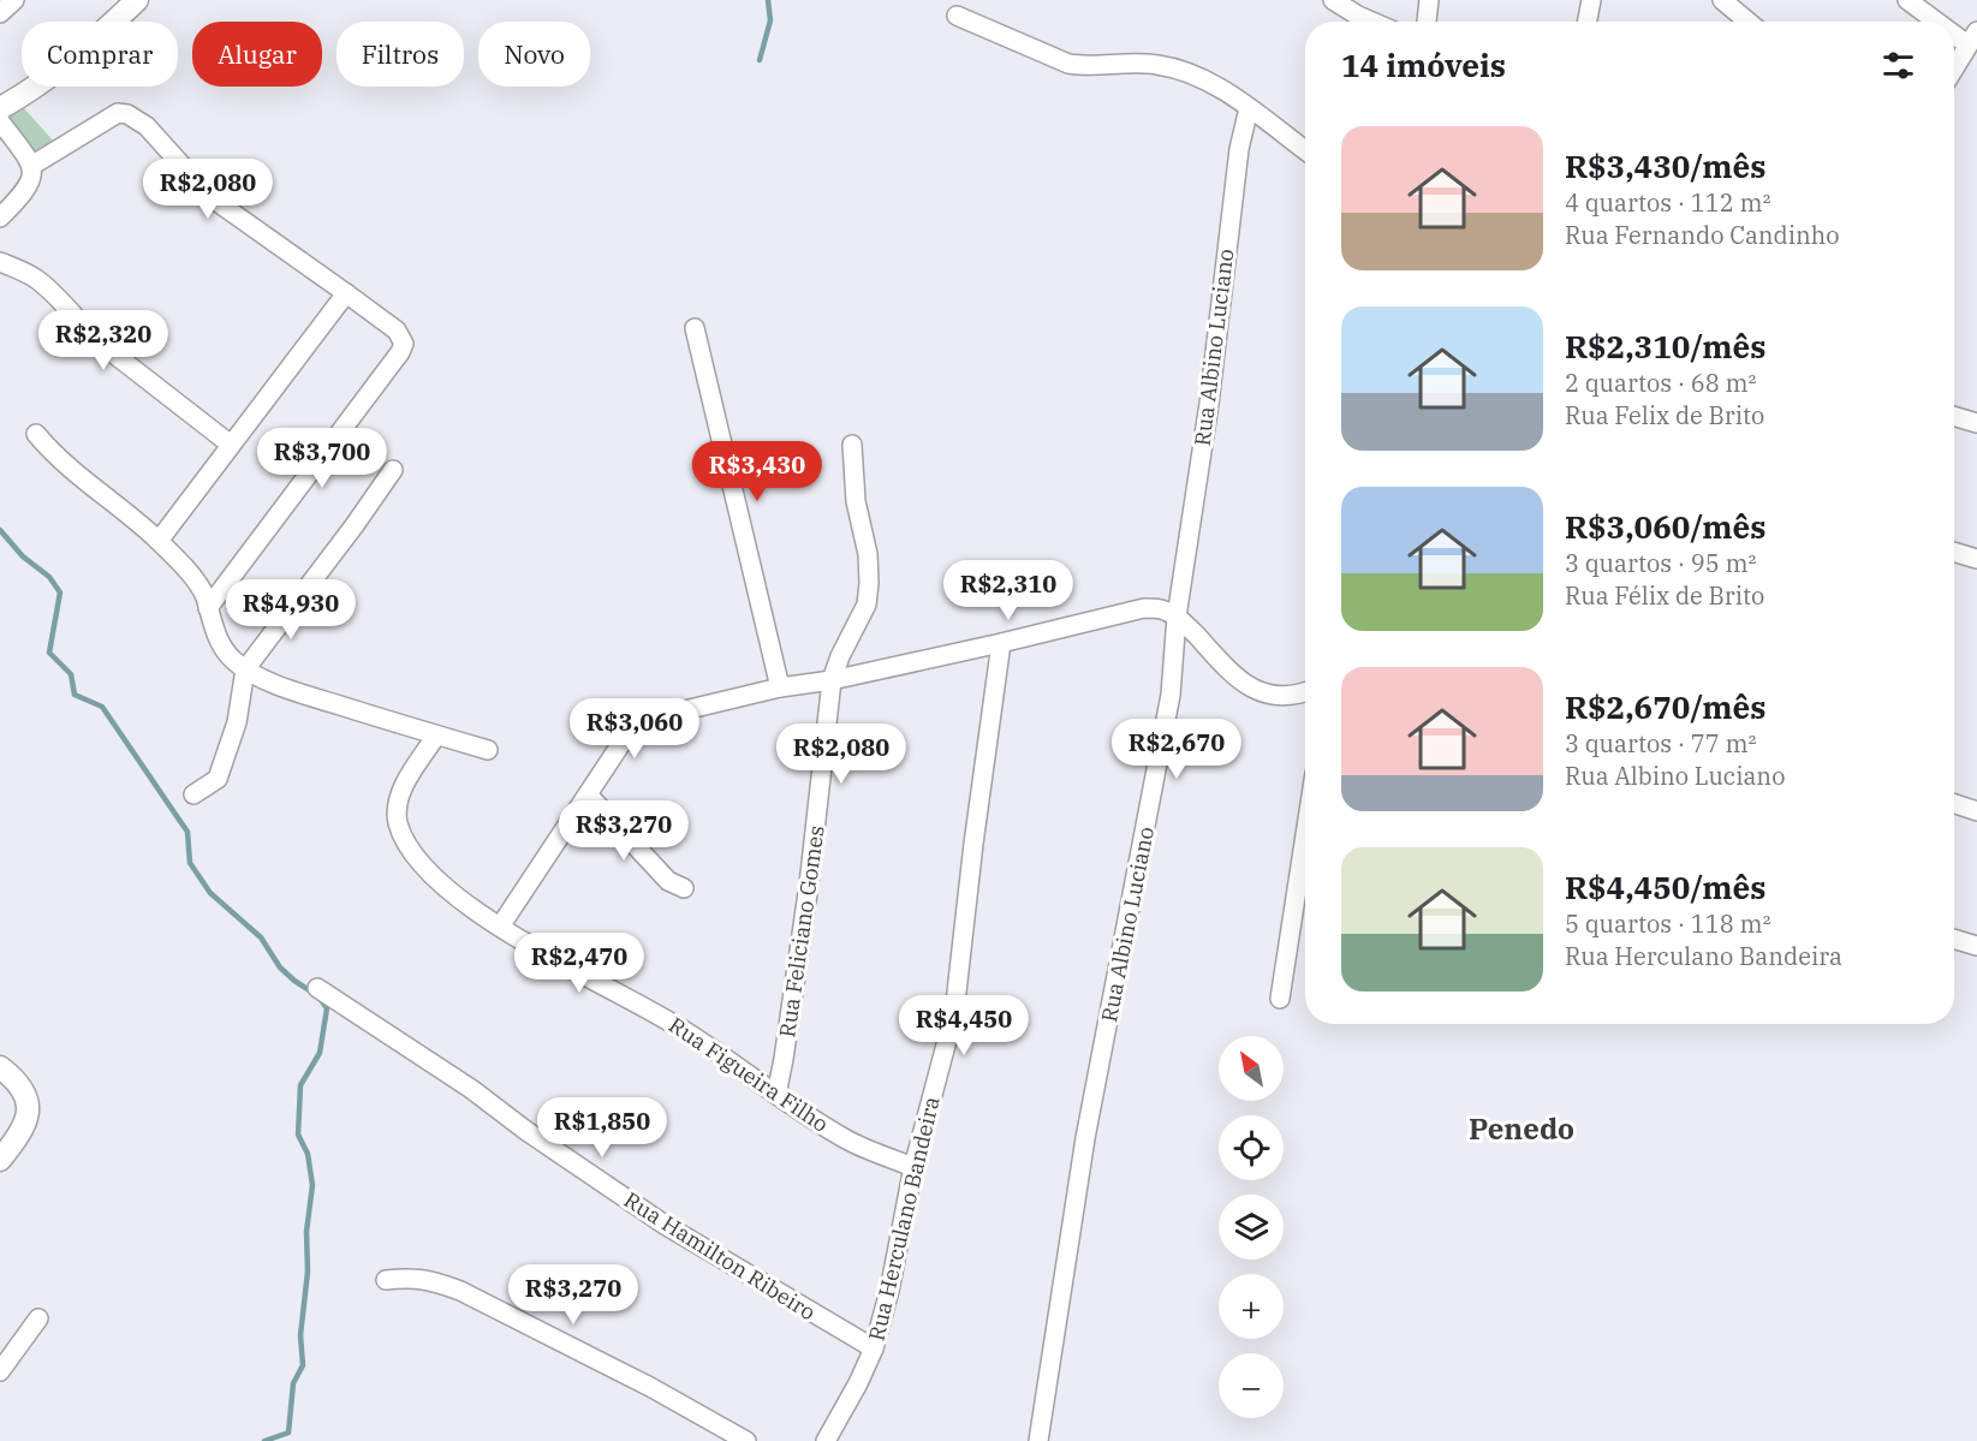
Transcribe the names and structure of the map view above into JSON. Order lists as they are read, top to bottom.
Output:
{
  "streets": {
    "street": [
      "Rua Albino Luciano",
      "Rua Feliciano Gomes",
      "Rua Figueira Filho",
      "Rua Herculano Bandeira",
      "Rua Hamilton Ribeiro"
    ]
  },
  "crossings": [
    ["Rua Feliciano Gomes", "Rua Figueira Filho"],
    ["Rua Figueira Filho", "Rua Herculano Bandeira"],
    ["Rua Herculano Bandeira", "Rua Hamilton Ribeiro"]
  ],
  "districts": ["Penedo"],
  "north": "top left",
  "page": {
    "chip": [
      "Comprar",
      "Alugar",
      "Filtros",
      "Novo"
    ],
    "heading": "14 imóveis",
    "list": [
      {
        "name": "R$3,430/mês",
        "note": "4 quartos · 112 m² · Rua Fernando Candinho"
      },
      {
        "name": "R$2,310/mês",
        "note": "2 quartos · 68 m² · Rua Felix de Brito"
      },
      {
        "name": "R$3,060/mês",
        "note": "3 quartos · 95 m² · Rua Félix de Brito"
      },
      {
        "name": "R$2,670/mês",
        "note": "3 quartos · 77 m² · Rua Albino Luciano"
      },
      {
        "name": "R$4,450/mês",
        "note": "5 quartos · 118 m² · Rua Herculano Bandeira"
      }
    ],
    "price": [
      "R$2,080",
      "R$2,320",
      "R$3,700",
      "R$3,430",
      "R$2,310",
      "R$4,930",
      "R$3,060",
      "R$2,670",
      "R$2,080",
      "R$3,270",
      "R$2,470",
      "R$4,450",
      "R$1,850",
      "R$3,270"
    ],
    "map_buttons": ["+", "−"]
  }
}
